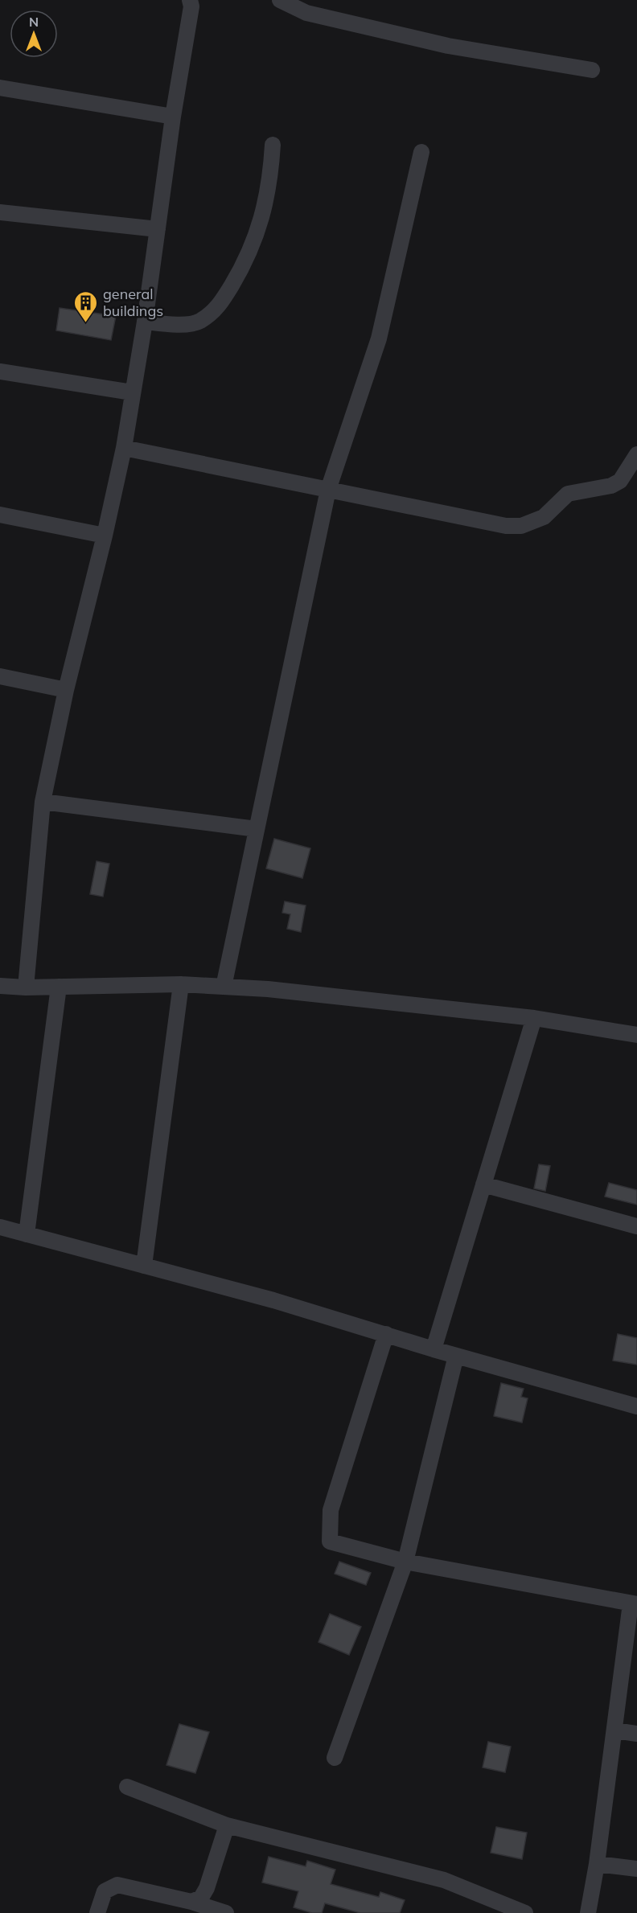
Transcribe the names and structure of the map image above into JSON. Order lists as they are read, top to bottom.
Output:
{
  "places": {
    "building": ["general buildings"]
  },
  "north": "top"
}
